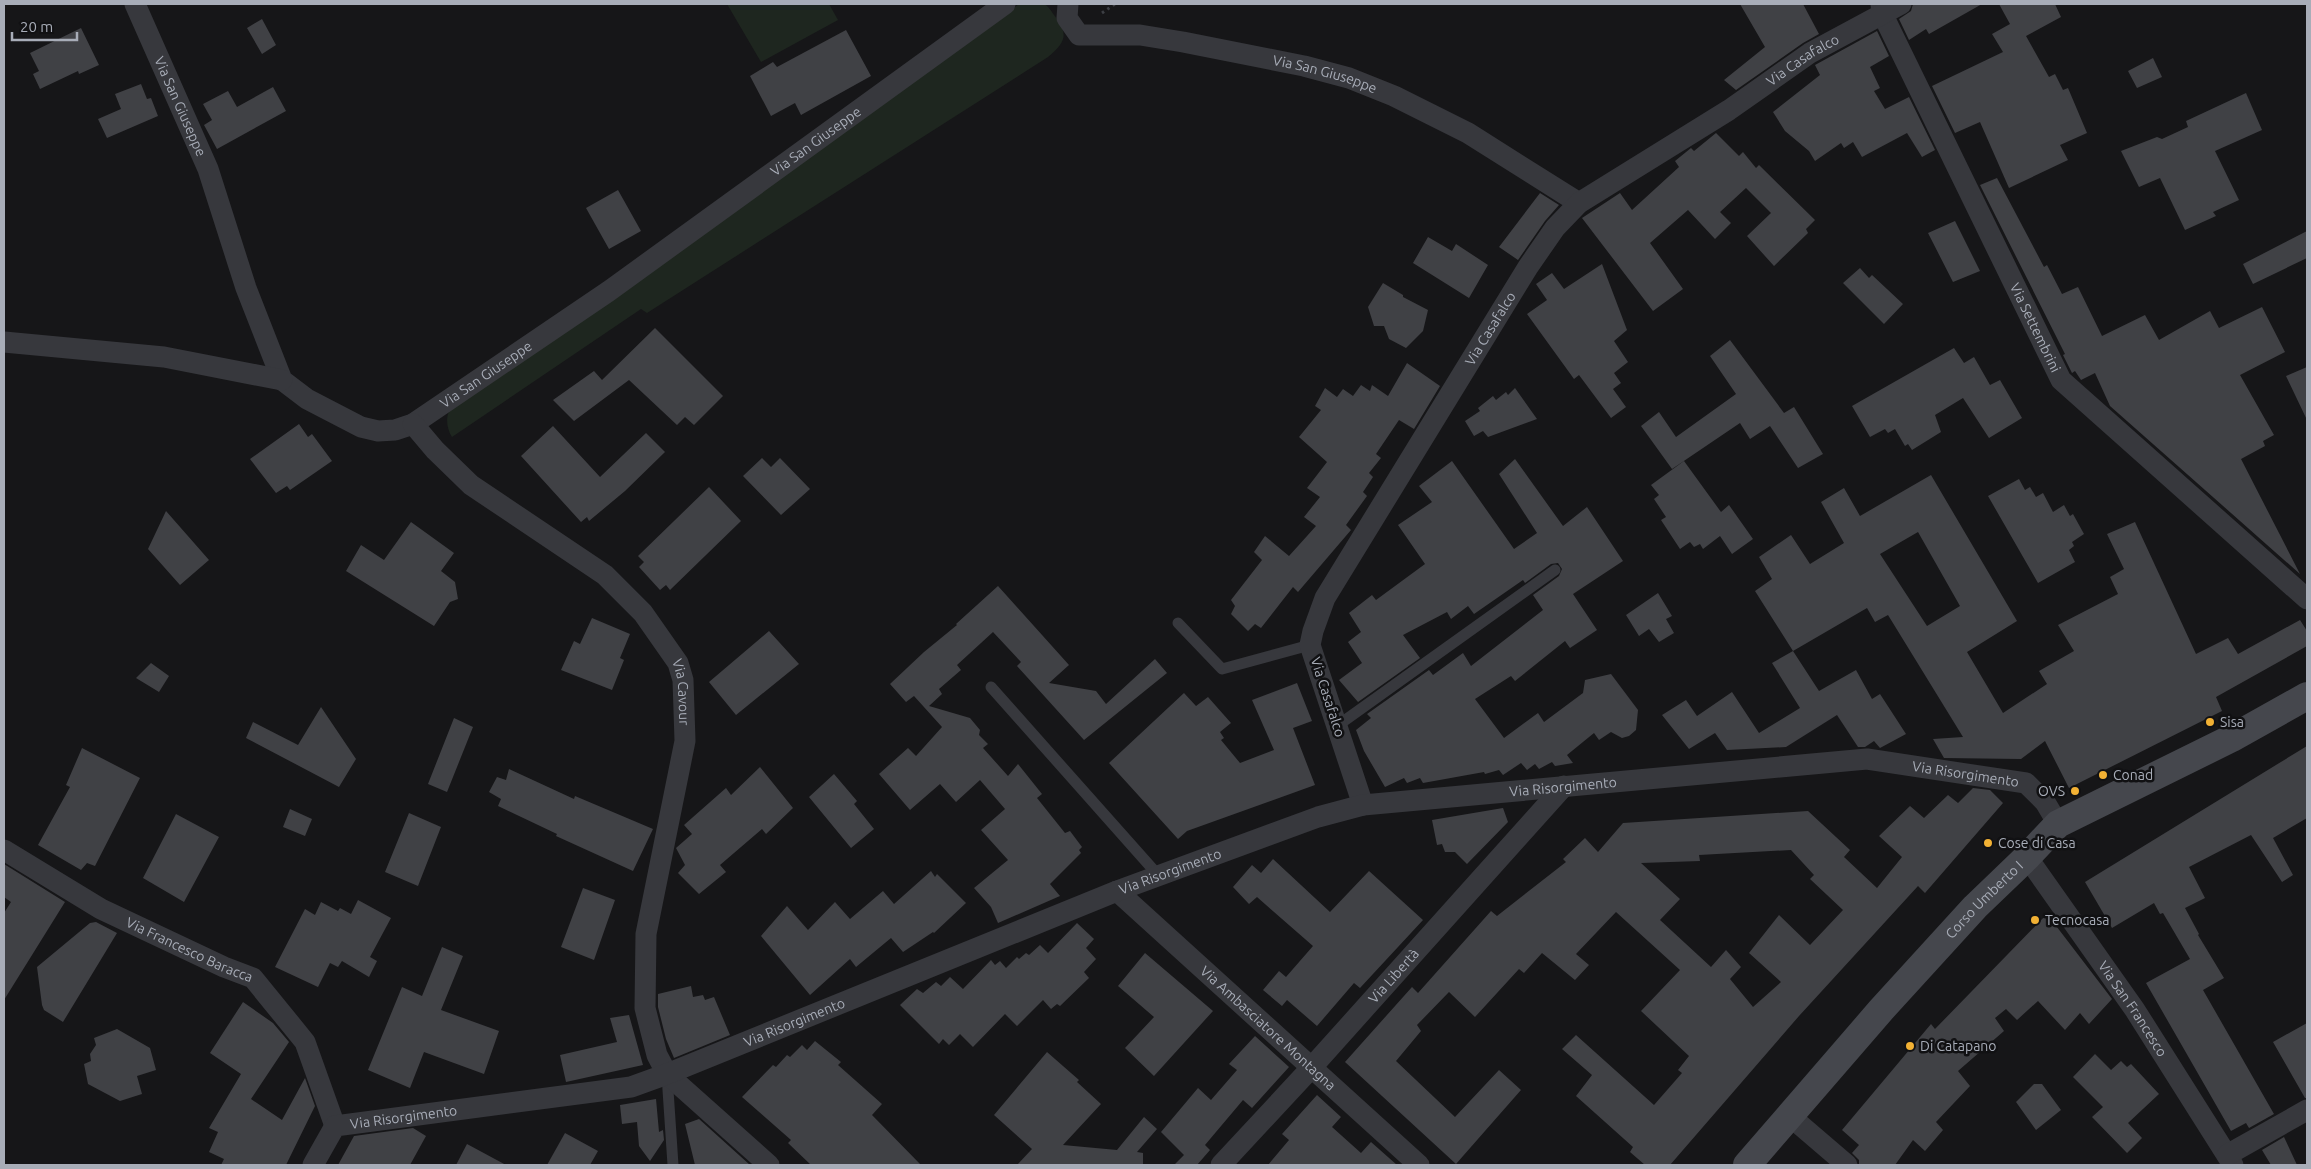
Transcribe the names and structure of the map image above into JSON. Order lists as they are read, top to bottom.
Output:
{
  "streets": {
    "street": [
      "Via Casafalco",
      "Via San Giuseppe",
      "Via Settembrini",
      "Via Cavour",
      "Via Risorgimento",
      "Corso Umberto I",
      "Via Francesco Baracca",
      "Via Libertà",
      "Via San Francesco",
      "Via Ambasciatore Montagna"
    ]
  },
  "crossings": [
    ["Via Casafalco", "Via San Giuseppe"],
    ["Via Casafalco", "Via Settembrini"],
    ["Via Casafalco", "Via Risorgimento"],
    ["Via San Giuseppe", "Via Cavour"],
    ["Via Cavour", "Via Risorgimento"],
    ["Via Risorgimento", "Corso Umberto I"],
    ["Via Risorgimento", "Via Francesco Baracca"],
    ["Via Risorgimento", "Via Libertà"],
    ["Via Risorgimento", "Via Ambasciatore Montagna"],
    ["Corso Umberto I", "Via San Francesco"],
    ["Via Libertà", "Via Ambasciatore Montagna"]
  ],
  "places": [
    "Sisa",
    "Conad",
    "OVS",
    "Cose di Casa",
    "Tecnocasa",
    "Di Catapano"
  ],
  "scale_bar": "20 m"
}
